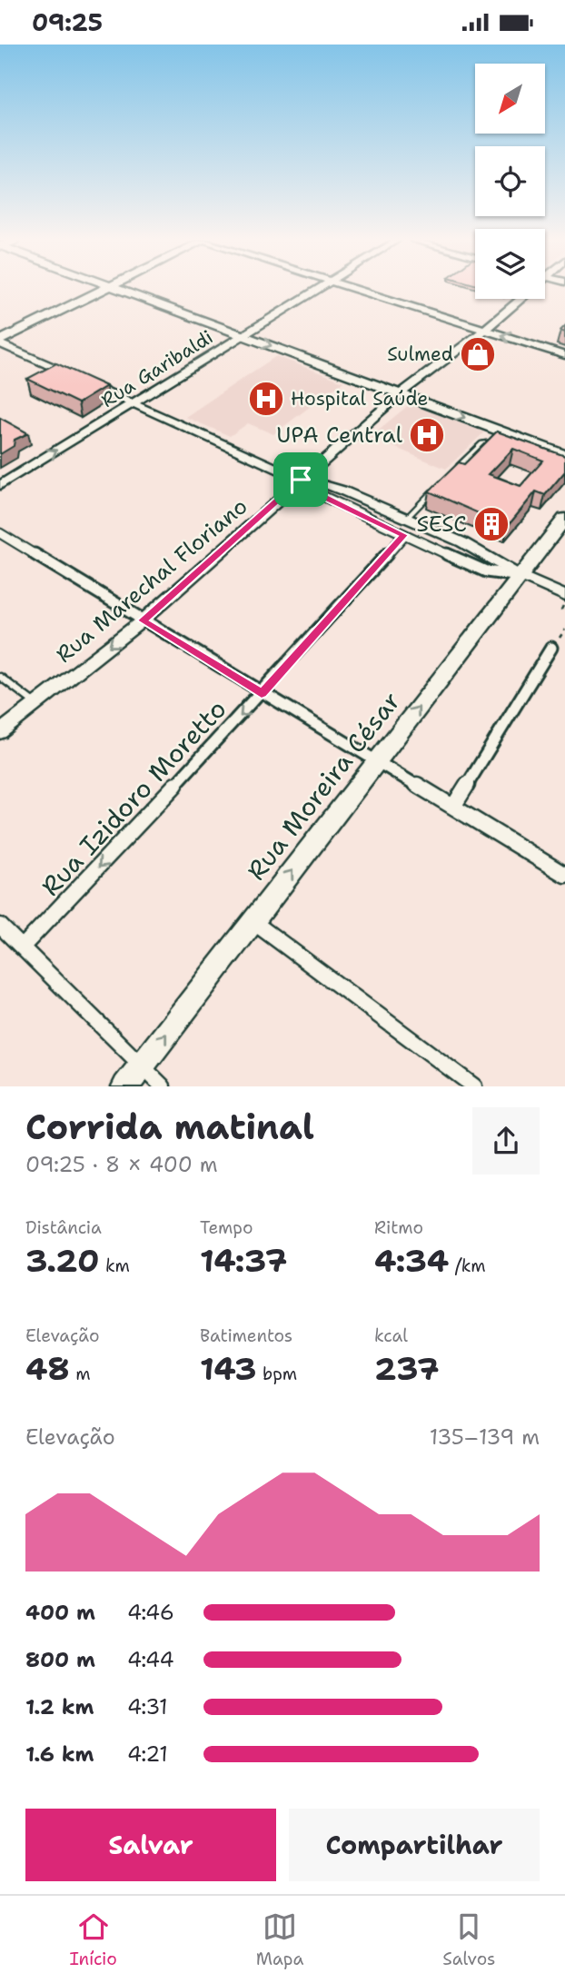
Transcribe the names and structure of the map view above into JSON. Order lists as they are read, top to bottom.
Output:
{
  "streets": {
    "main road": ["Rua Moreira César"],
    "street": ["Rua Garibaldi", "Rua Marechal Floriano", "Rua Izidoro Moretto"]
  },
  "one_way": ["Rua Garibaldi", "Rua Moreira César", "Rua Izidoro Moretto"],
  "places": {
    "shop": ["Sulmed"],
    "hospital": ["Hospital Saúde", "UPA Central"],
    "building": ["SESC"]
  },
  "north": "bottom left",
  "page": {
    "status": "09:25",
    "heading": ["Corrida matinal", "09:25 · 8 × 400 m"],
    "stats": [
      ["Distância", "3.20 km"],
      ["Tempo", "14:37"],
      ["Ritmo", "4:34 /km"],
      ["Elevação", "48 m"],
      ["Batimentos", "143 bpm"],
      ["kcal", "237"]
    ],
    "chart": ["Elevação", "135–139 m"],
    "list": [
      {
        "name": "400 m",
        "note": "4:46"
      },
      {
        "name": "800 m",
        "note": "4:44"
      },
      {
        "name": "1.2 km",
        "note": "4:31"
      },
      {
        "name": "1.6 km",
        "note": "4:21"
      }
    ],
    "buttons": ["Salvar", "Compartilhar"],
    "tabs": ["Início", "Mapa", "Salvos"]
  }
}
